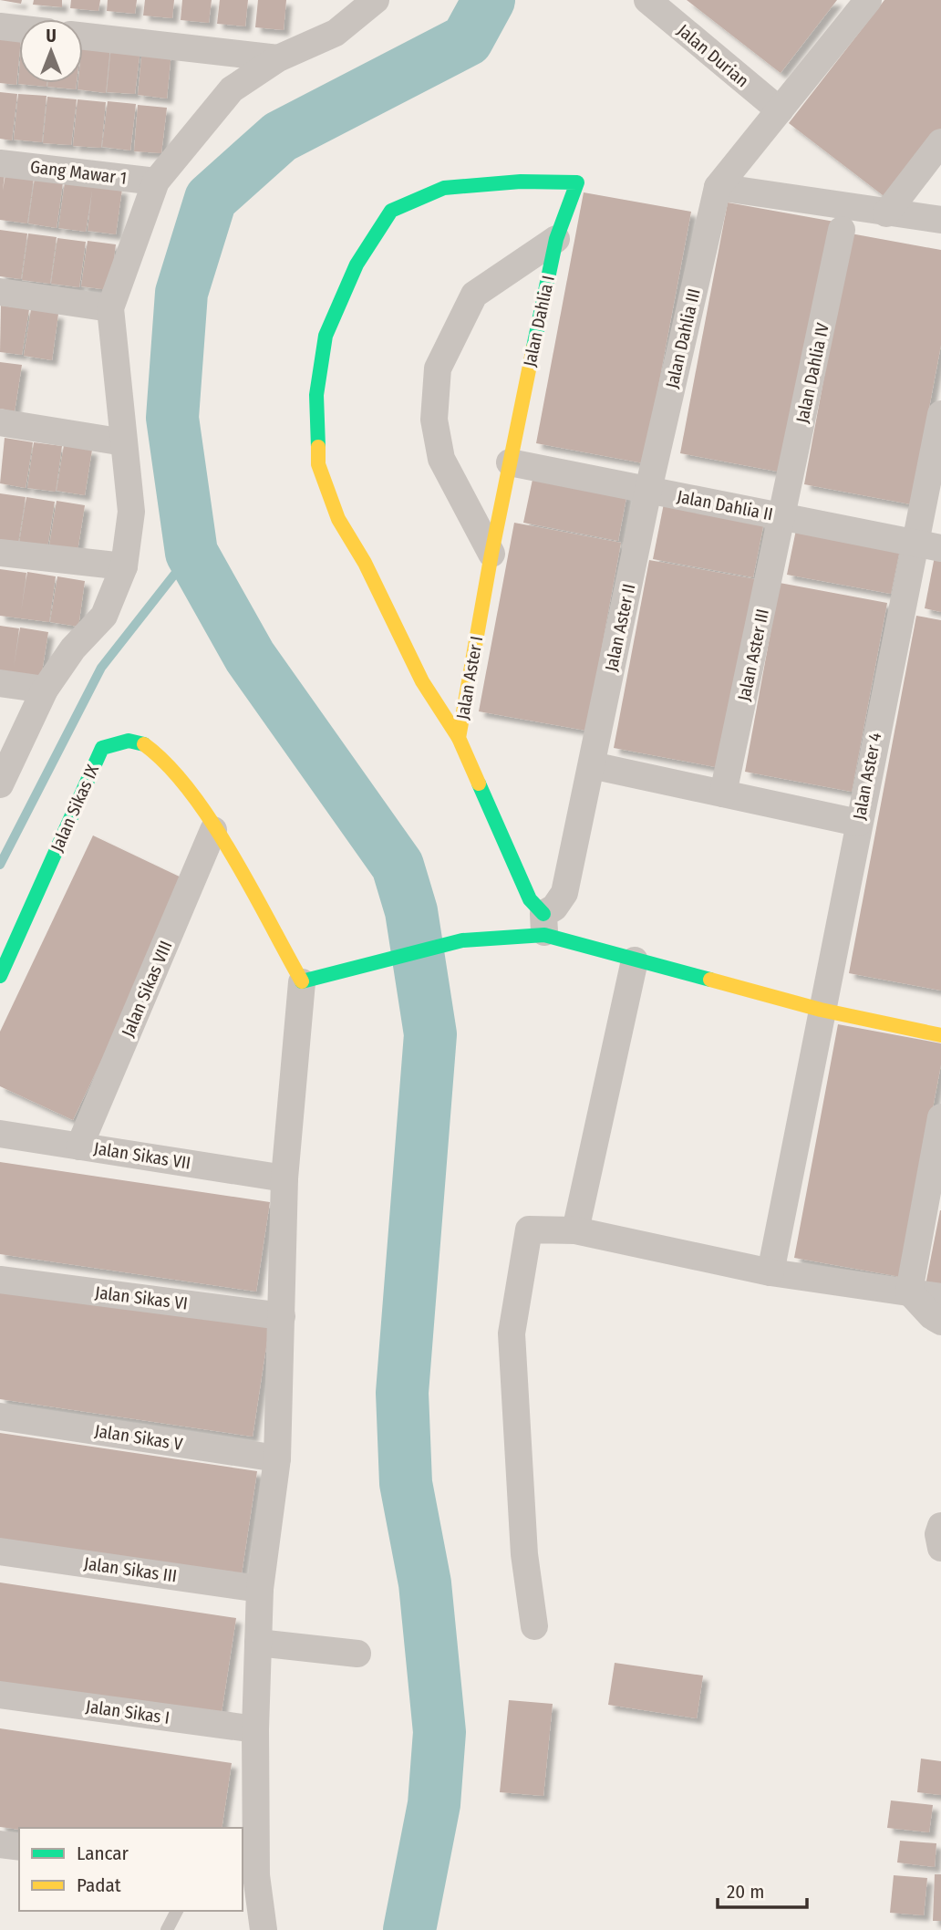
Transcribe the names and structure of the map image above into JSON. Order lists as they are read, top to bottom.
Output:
{
  "streets": {
    "street": [
      "Jalan Durian",
      "Gang Mawar 1",
      "Jalan Dahlia I",
      "Jalan Dahlia III",
      "Jalan Dahlia IV",
      "Jalan Dahlia II",
      "Jalan Aster II",
      "Jalan Aster III",
      "Jalan Aster I",
      "Jalan Aster 4",
      "Jalan Sikas IX",
      "Jalan Sikas VIII",
      "Jalan Sikas VII",
      "Jalan Sikas VI",
      "Jalan Sikas V",
      "Jalan Sikas III",
      "Jalan Sikas I"
    ]
  },
  "crossings": [
    ["Jalan Dahlia I", "Jalan Dahlia II"],
    ["Jalan Dahlia I", "Jalan Aster I"],
    ["Jalan Dahlia III", "Jalan Dahlia II"],
    ["Jalan Dahlia III", "Jalan Aster II"],
    ["Jalan Dahlia IV", "Jalan Dahlia II"],
    ["Jalan Dahlia IV", "Jalan Aster III"],
    ["Jalan Dahlia II", "Jalan Aster II"],
    ["Jalan Dahlia II", "Jalan Aster III"],
    ["Jalan Dahlia II", "Jalan Aster I"],
    ["Jalan Dahlia II", "Jalan Aster 4"],
    ["Jalan Aster II", "Jalan Aster I"],
    ["Jalan Sikas IX", "Jalan Sikas VIII"],
    ["Jalan Sikas VIII", "Jalan Sikas VII"]
  ],
  "legend": ["Lancar", "Padat"],
  "scale_bar": "20 m",
  "north": "top"
}
